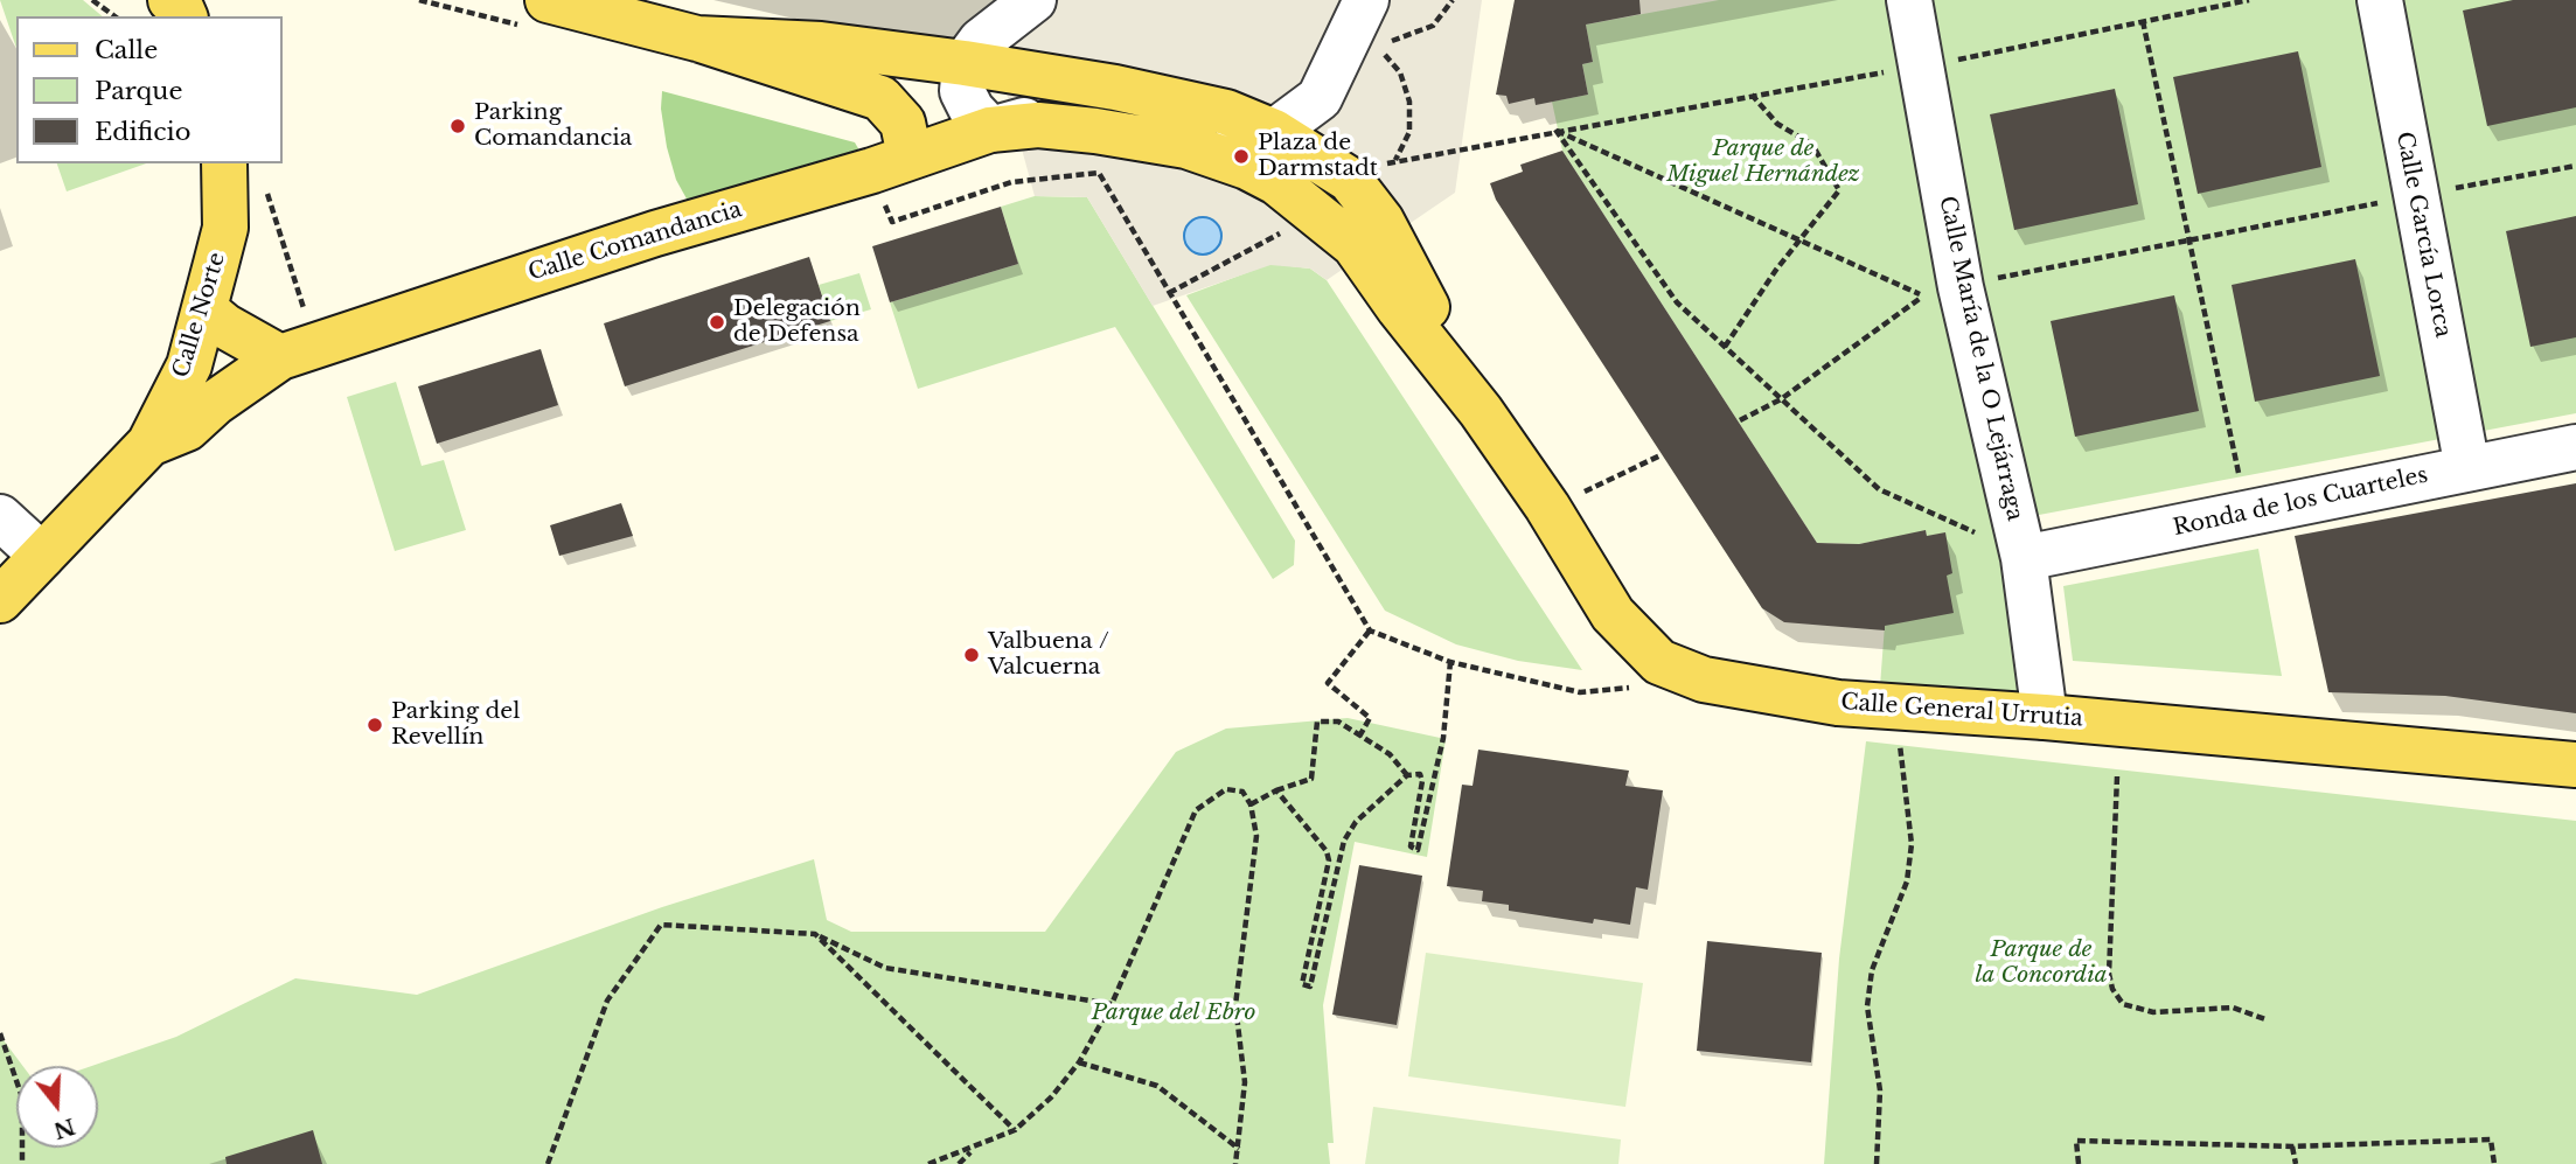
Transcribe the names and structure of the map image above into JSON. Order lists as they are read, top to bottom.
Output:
{
  "streets": {
    "main road": ["Calle Comandancia", "Calle Norte", "Calle General Urrutia"],
    "street": ["Calle García Lorca", "Calle María de la O Lejárraga", "Ronda de los Cuarteles"]
  },
  "crossings": [
    ["Calle García Lorca", "Ronda de los Cuarteles"],
    ["Calle Comandancia", "Calle Norte"],
    ["Calle Comandancia", "Calle General Urrutia"],
    ["Calle María de la O Lejárraga", "Ronda de los Cuarteles"],
    ["Calle María de la O Lejárraga", "Calle General Urrutia"]
  ],
  "parks": ["Parque de Miguel Hernández", "Parque de la Concordia", "Parque del Ebro"],
  "places": [
    "Parking Comandancia",
    "Plaza de Darmstadt",
    "Delegación de Defensa",
    "Valbuena / Valcuerna",
    "Parking del Revellín"
  ],
  "legend": ["Calle", "Parque", "Edificio"],
  "north": "bottom"
}
